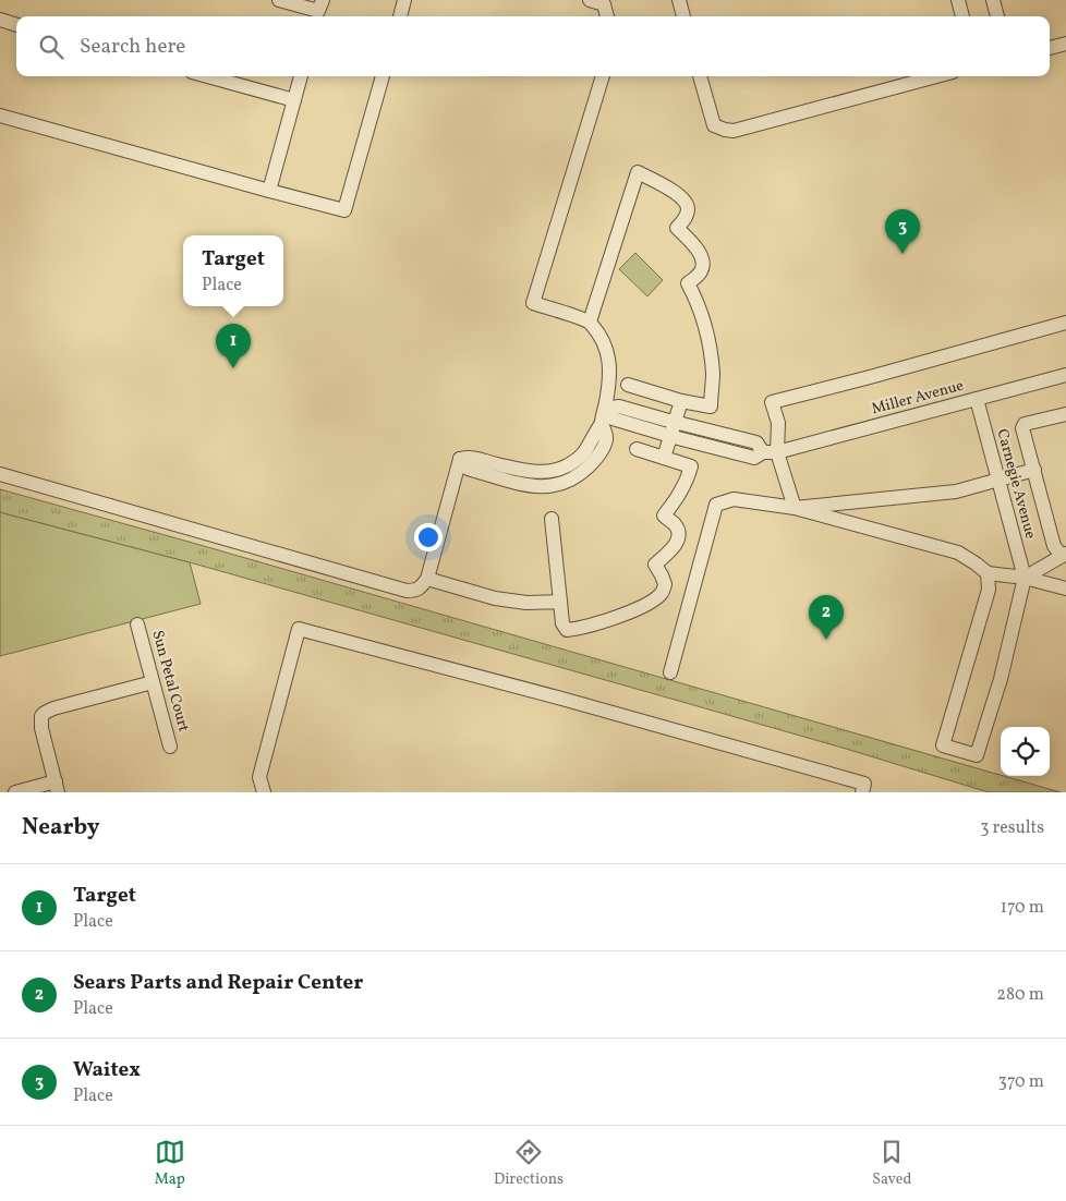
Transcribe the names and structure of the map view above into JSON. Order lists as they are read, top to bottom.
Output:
{
  "streets": {
    "street": ["Miller Avenue", "Carnegie Avenue", "Sun Petal Court"]
  },
  "crossings": [
    ["Miller Avenue", "Carnegie Avenue"]
  ],
  "page": {
    "search": "Search here",
    "pins": ["3", "1", "2"],
    "popup": ["Target", "Place"],
    "heading": ["Nearby", "3 results"],
    "list": [
      {
        "mark": "1",
        "name": "Target",
        "note": "Place",
        "value": "170 m"
      },
      {
        "mark": "2",
        "name": "Sears Parts and Repair Center",
        "note": "Place",
        "value": "280 m"
      },
      {
        "mark": "3",
        "name": "Waitex",
        "note": "Place",
        "value": "370 m"
      }
    ],
    "nav": ["Map", "Directions", "Saved"]
  }
}
